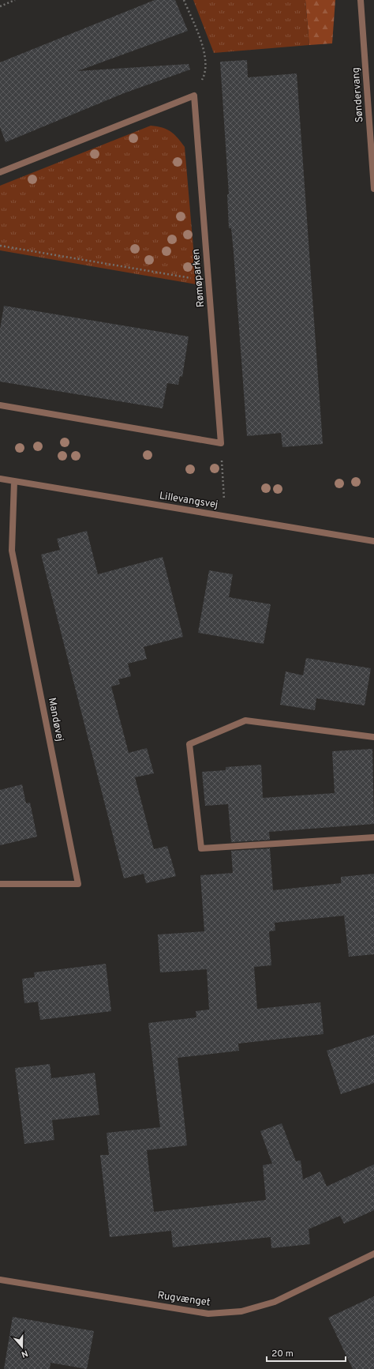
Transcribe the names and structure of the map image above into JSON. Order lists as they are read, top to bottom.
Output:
{
  "streets": {
    "street": [
      "Søndervang",
      "Rømøparken",
      "Lillevangsvej",
      "Mandøvej",
      "Rugvænget"
    ]
  },
  "crossings": [
    ["Lillevangsvej", "Mandøvej"]
  ],
  "scale_bar": "20 m",
  "north": "bottom"
}
